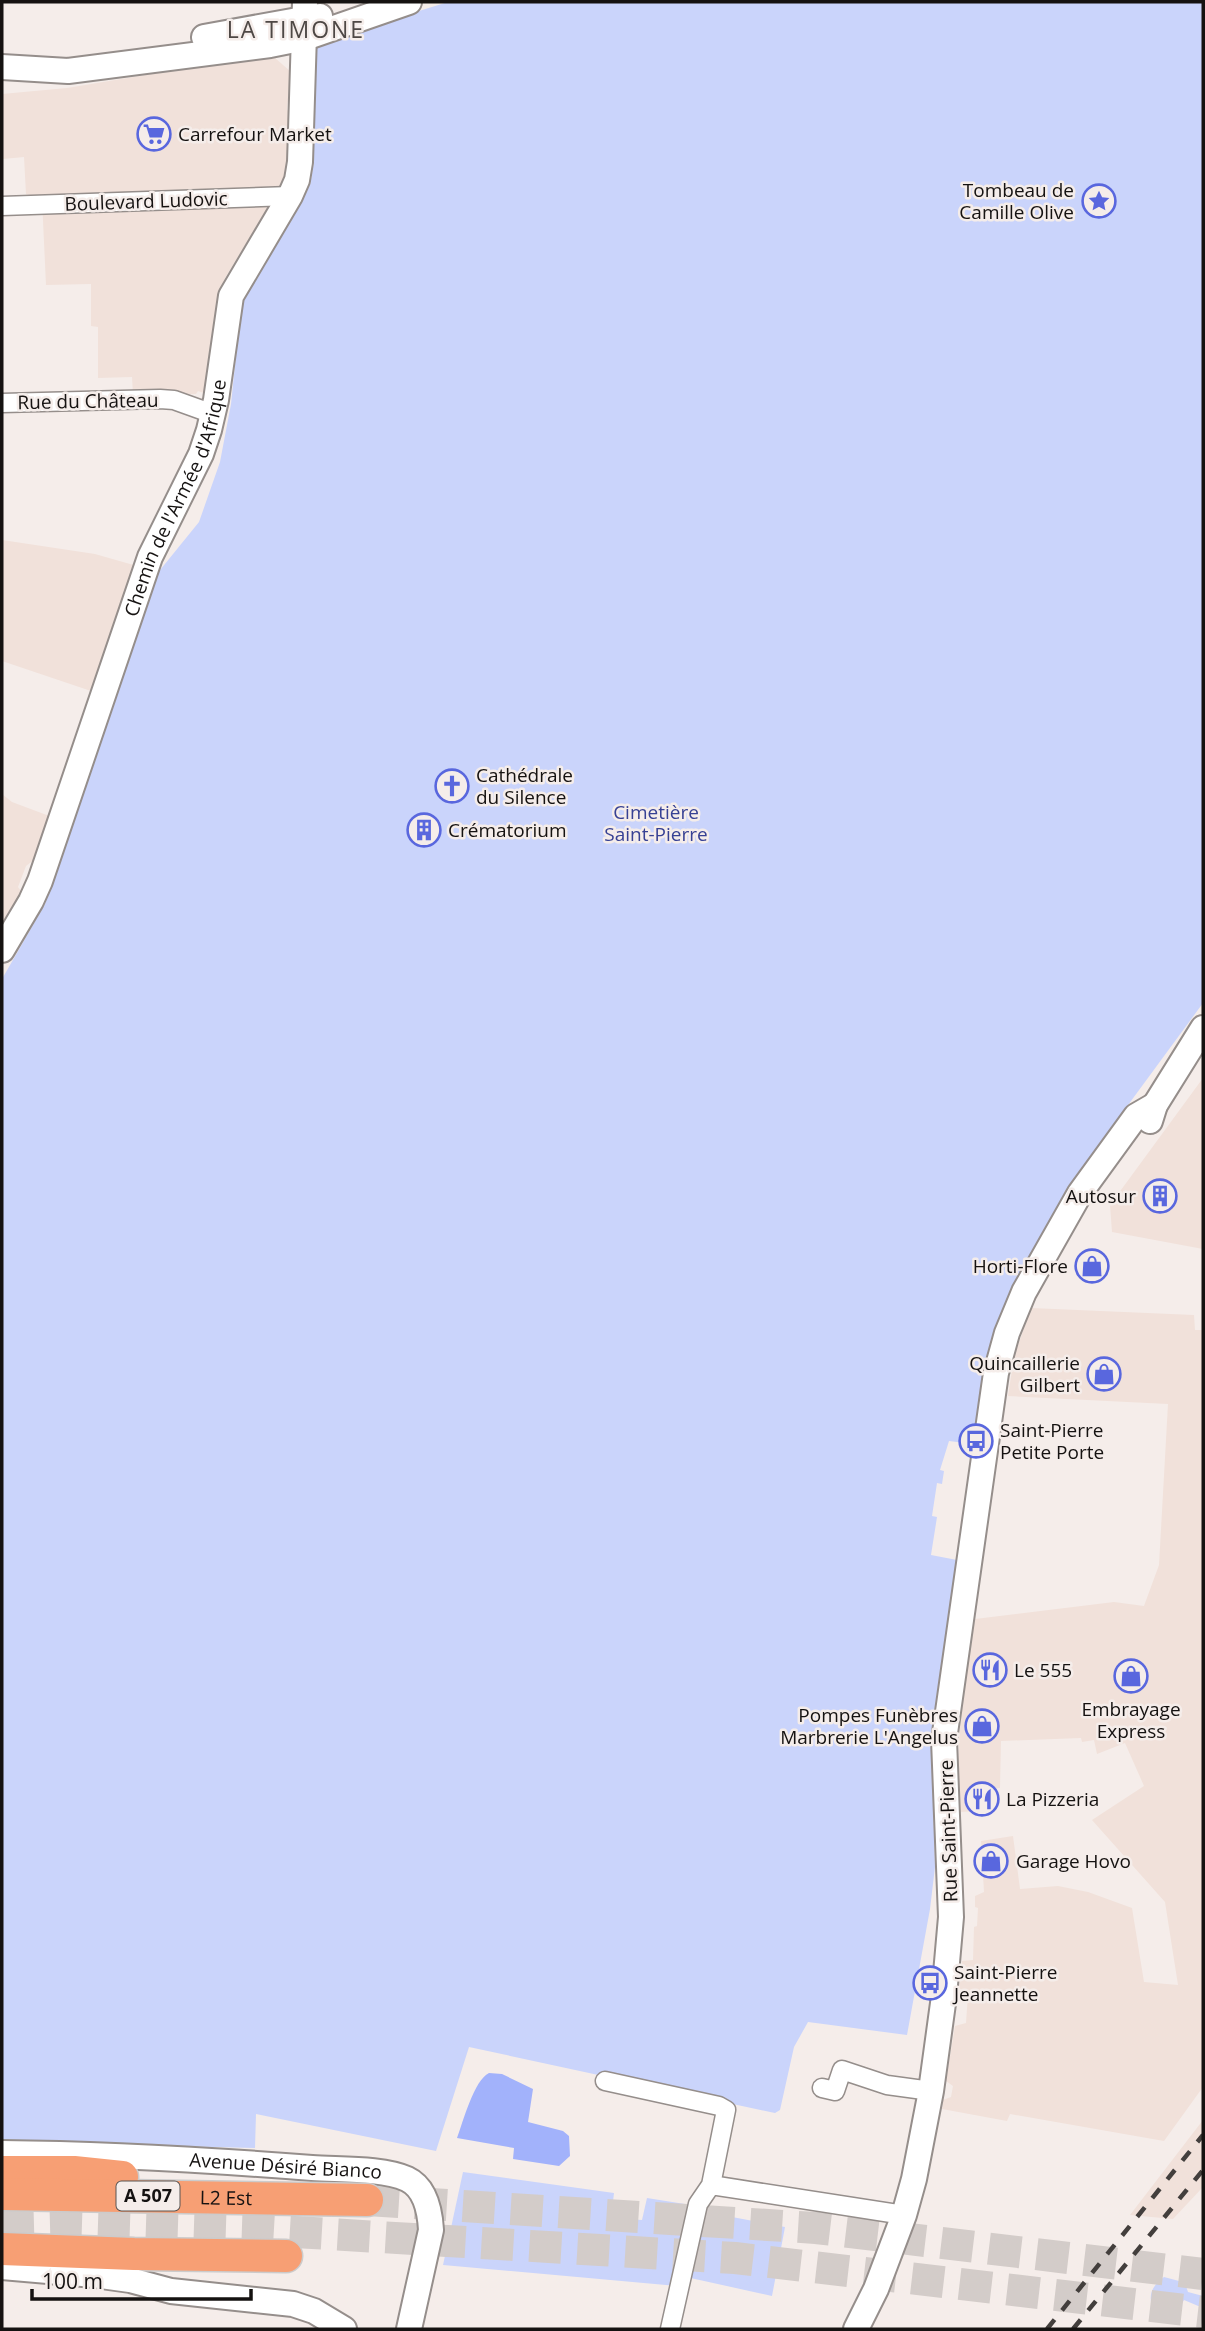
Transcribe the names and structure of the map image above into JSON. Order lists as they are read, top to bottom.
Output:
{
  "streets": {
    "highway": ["A 507", "L2 Est"],
    "street": [
      "Boulevard Ludovic",
      "Rue du Château",
      "Chemin de l'Armée d'Afrique",
      "Rue Saint-Pierre",
      "Avenue Désiré Bianco"
    ]
  },
  "crossings": [
    ["Boulevard Ludovic", "Chemin de l'Armée d'Afrique"],
    ["Rue du Château", "Chemin de l'Armée d'Afrique"]
  ],
  "districts": ["LA TIMONE"],
  "parks": ["Cimetière Saint-Pierre"],
  "places": {
    "supermarket": ["Carrefour Market"],
    "place": ["Tombeau de Camille Olive"],
    "church": ["Cathédrale du Silence"],
    "building": ["Crématorium", "Autosur"],
    "shop": [
      "Horti-Flore",
      "Quincaillerie Gilbert",
      "Embrayage Express",
      "Pompes Funèbres Marbrerie L'Angelus",
      "Garage Hovo"
    ],
    "bus stop": ["Saint-Pierre Petite Porte", "Saint-Pierre Jeannette"],
    "restaurant": ["Le 555", "La Pizzeria"]
  },
  "scale_bar": "100 m"
}
